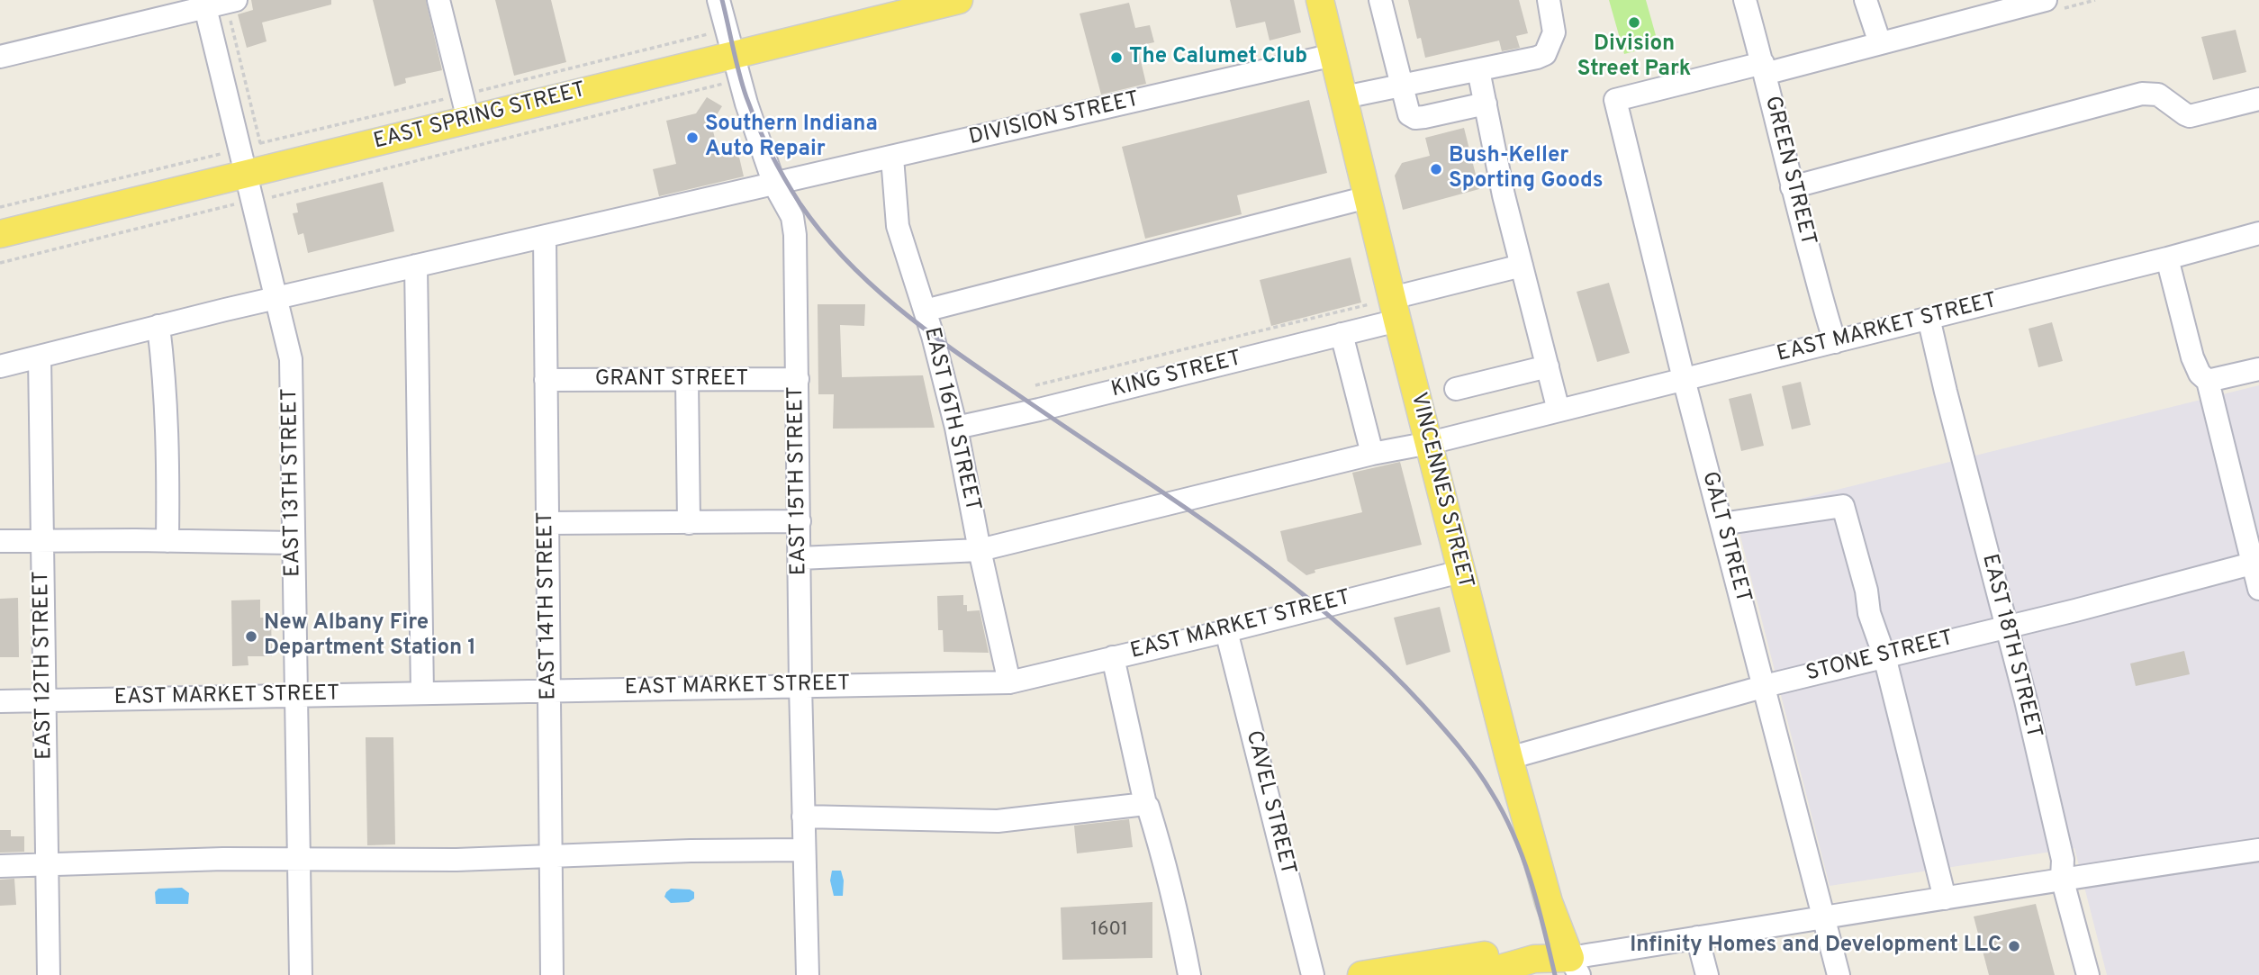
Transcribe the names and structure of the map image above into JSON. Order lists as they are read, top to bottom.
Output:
{
  "streets": {
    "main road": ["EAST SPRING STREET", "VINCENNES STREET"],
    "street": [
      "DIVISION STREET",
      "GREEN STREET",
      "EAST MARKET STREET",
      "KING STREET",
      "GRANT STREET",
      "EAST 16TH STREET",
      "EAST 15TH STREET",
      "EAST 13TH STREET",
      "GALT STREET",
      "EAST 14TH STREET",
      "EAST 18TH STREET",
      "STONE STREET",
      "EAST 12TH STREET",
      "CAVEL STREET"
    ]
  },
  "crossings": [
    ["EAST SPRING STREET", "EAST 15TH STREET"],
    ["EAST SPRING STREET", "EAST 13TH STREET"],
    ["DIVISION STREET", "EAST 16TH STREET"],
    ["DIVISION STREET", "EAST 15TH STREET"],
    ["DIVISION STREET", "EAST 13TH STREET"],
    ["DIVISION STREET", "VINCENNES STREET"],
    ["DIVISION STREET", "EAST 14TH STREET"],
    ["DIVISION STREET", "EAST 12TH STREET"],
    ["GREEN STREET", "EAST MARKET STREET"],
    ["GREEN STREET", "GALT STREET"],
    ["EAST MARKET STREET", "EAST 16TH STREET"],
    ["EAST MARKET STREET", "EAST 15TH STREET"],
    ["EAST MARKET STREET", "EAST 13TH STREET"],
    ["EAST MARKET STREET", "VINCENNES STREET"],
    ["EAST MARKET STREET", "GALT STREET"],
    ["EAST MARKET STREET", "EAST 14TH STREET"],
    ["EAST MARKET STREET", "EAST 18TH STREET"],
    ["EAST MARKET STREET", "EAST 12TH STREET"],
    ["EAST MARKET STREET", "CAVEL STREET"],
    ["KING STREET", "EAST 16TH STREET"],
    ["KING STREET", "VINCENNES STREET"],
    ["GRANT STREET", "EAST 15TH STREET"],
    ["GRANT STREET", "EAST 14TH STREET"],
    ["VINCENNES STREET", "STONE STREET"],
    ["GALT STREET", "STONE STREET"],
    ["EAST 18TH STREET", "STONE STREET"]
  ],
  "places": [
    "Division Street Park",
    "The Calumet Club",
    "Southern Indiana Auto Repair",
    "Bush-Keller Sporting Goods",
    "New Albany Fire Department Station 1",
    "Infinity Homes and Development LLC"
  ],
  "house_numbers": ["1601"]
}
